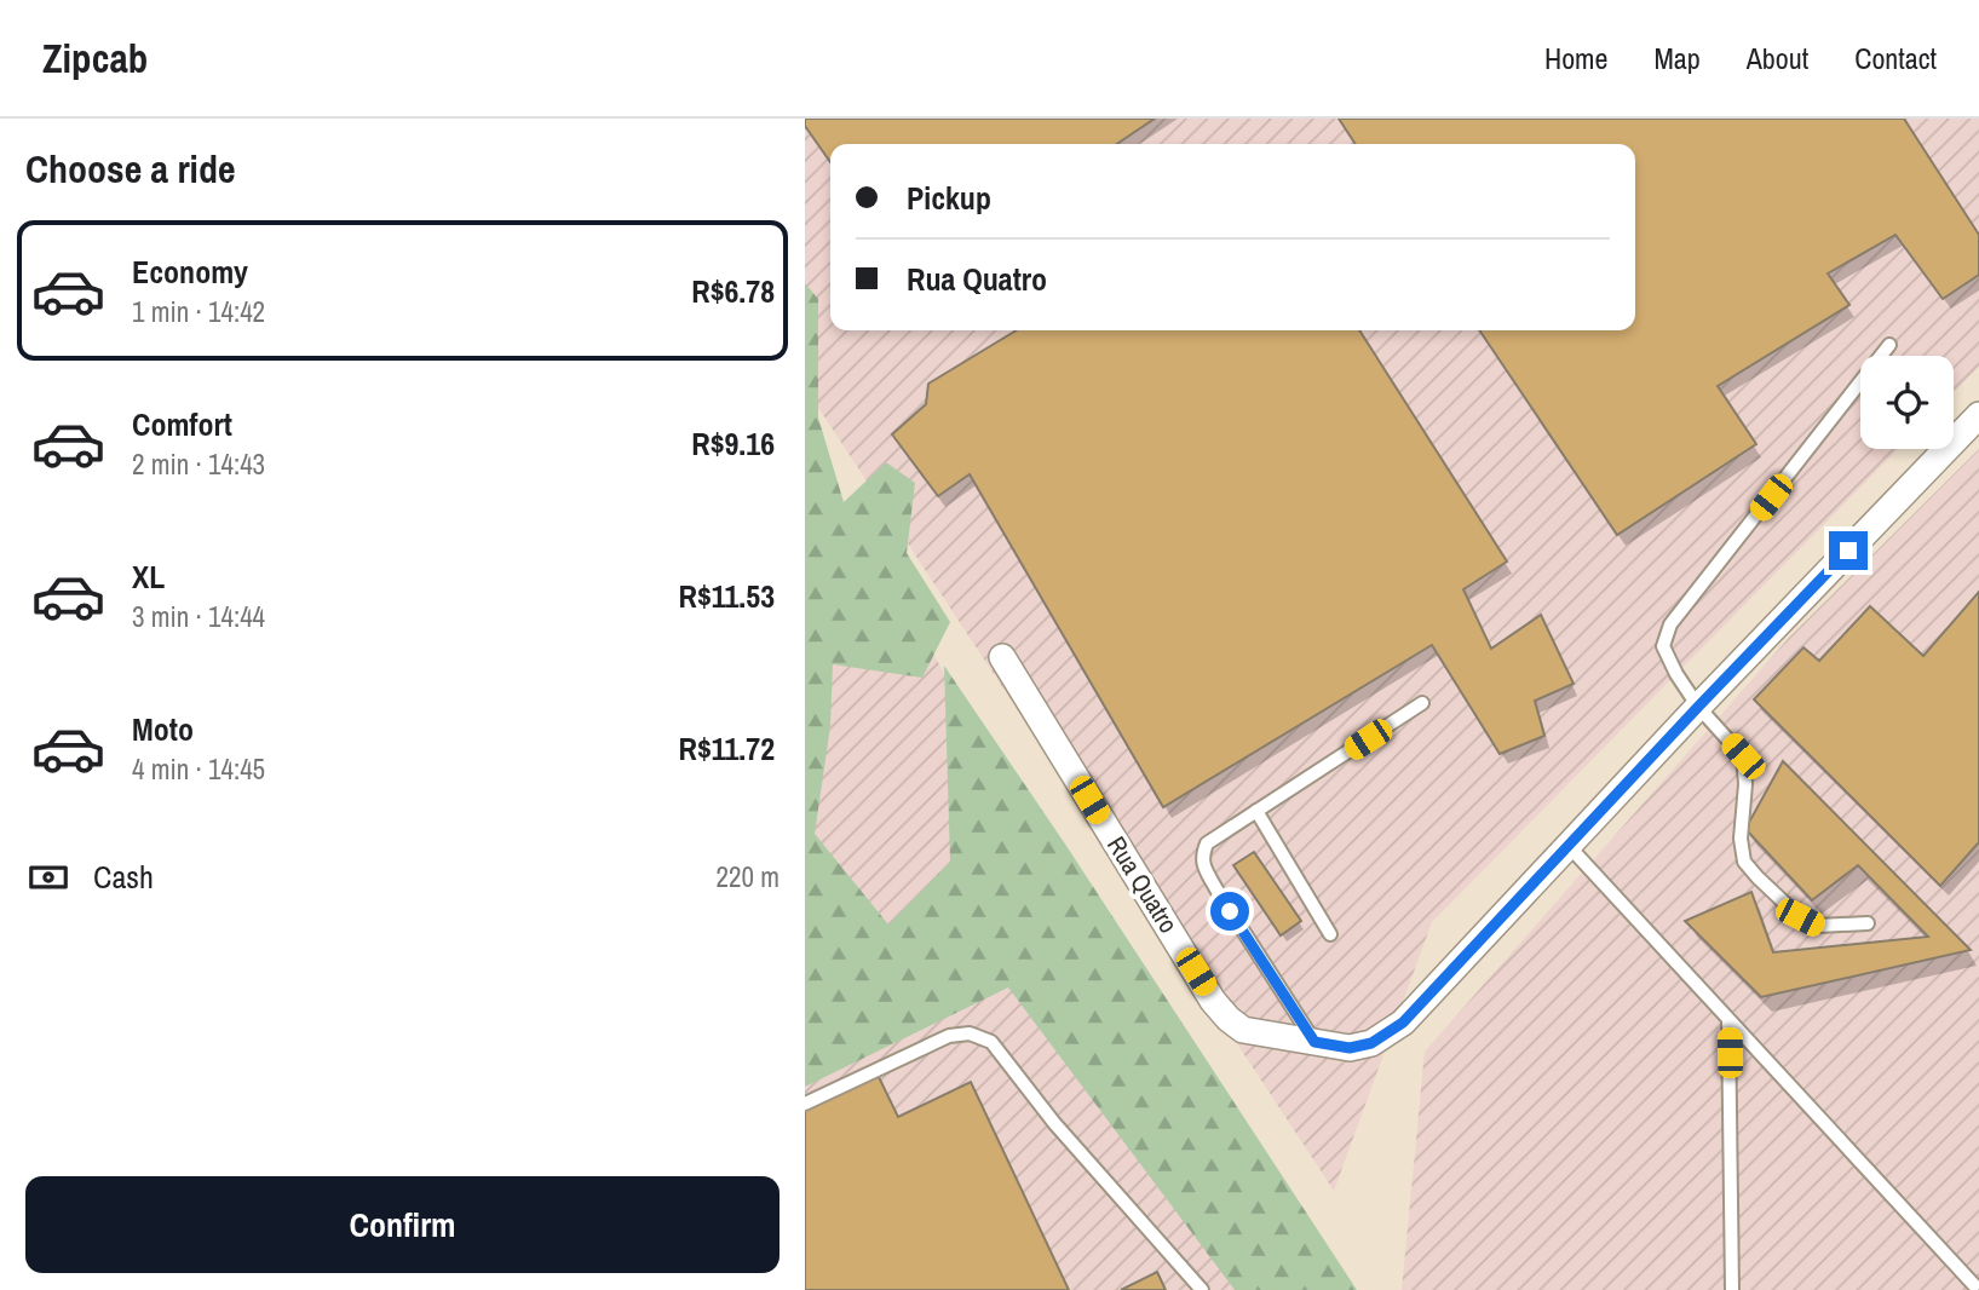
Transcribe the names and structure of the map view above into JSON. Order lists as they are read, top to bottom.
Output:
{
  "streets": {
    "street": ["Rua Quatro"]
  },
  "page": {
    "header": "Zipcab",
    "nav": [
      "Home",
      "Map",
      "About",
      "Contact"
    ],
    "heading": "Choose a ride",
    "banner": ["Pickup", "Rua Quatro"],
    "list": [
      {
        "name": "Economy",
        "note": "1 min · 14:42",
        "value": "R$6.78"
      },
      {
        "name": "Comfort",
        "note": "2 min · 14:43",
        "value": "R$9.16"
      },
      {
        "name": "XL",
        "note": "3 min · 14:44",
        "value": "R$11.53"
      },
      {
        "name": "Moto",
        "note": "4 min · 14:45",
        "value": "R$11.72"
      }
    ],
    "pay": ["Cash", "220 m"],
    "buttons": "Confirm"
  }
}
